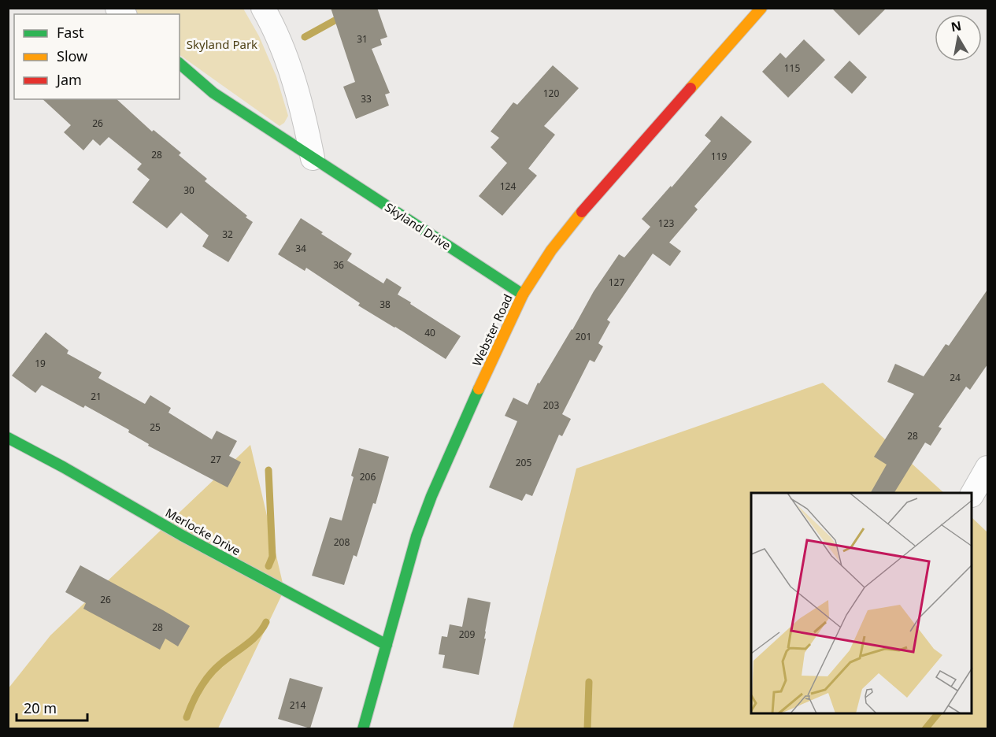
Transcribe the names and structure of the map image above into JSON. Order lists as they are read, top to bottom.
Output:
{
  "streets": {
    "street": ["Skyland Drive", "Webster Road", "Merlocke Drive"]
  },
  "crossings": [
    ["Skyland Drive", "Webster Road"],
    ["Webster Road", "Merlocke Drive"]
  ],
  "parks": ["Skyland Park"],
  "house_numbers": [
    "31",
    "115",
    "120",
    "33",
    "26",
    "28",
    "119",
    "124",
    "30",
    "123",
    "32",
    "34",
    "36",
    "127",
    "38",
    "40",
    "201",
    "19",
    "24",
    "21",
    "203",
    "25",
    "28",
    "27",
    "205",
    "206",
    "208",
    "26",
    "28",
    "209",
    "214"
  ],
  "legend": ["Fast", "Slow", "Jam"],
  "scale_bar": "20 m",
  "north": "top"
}
